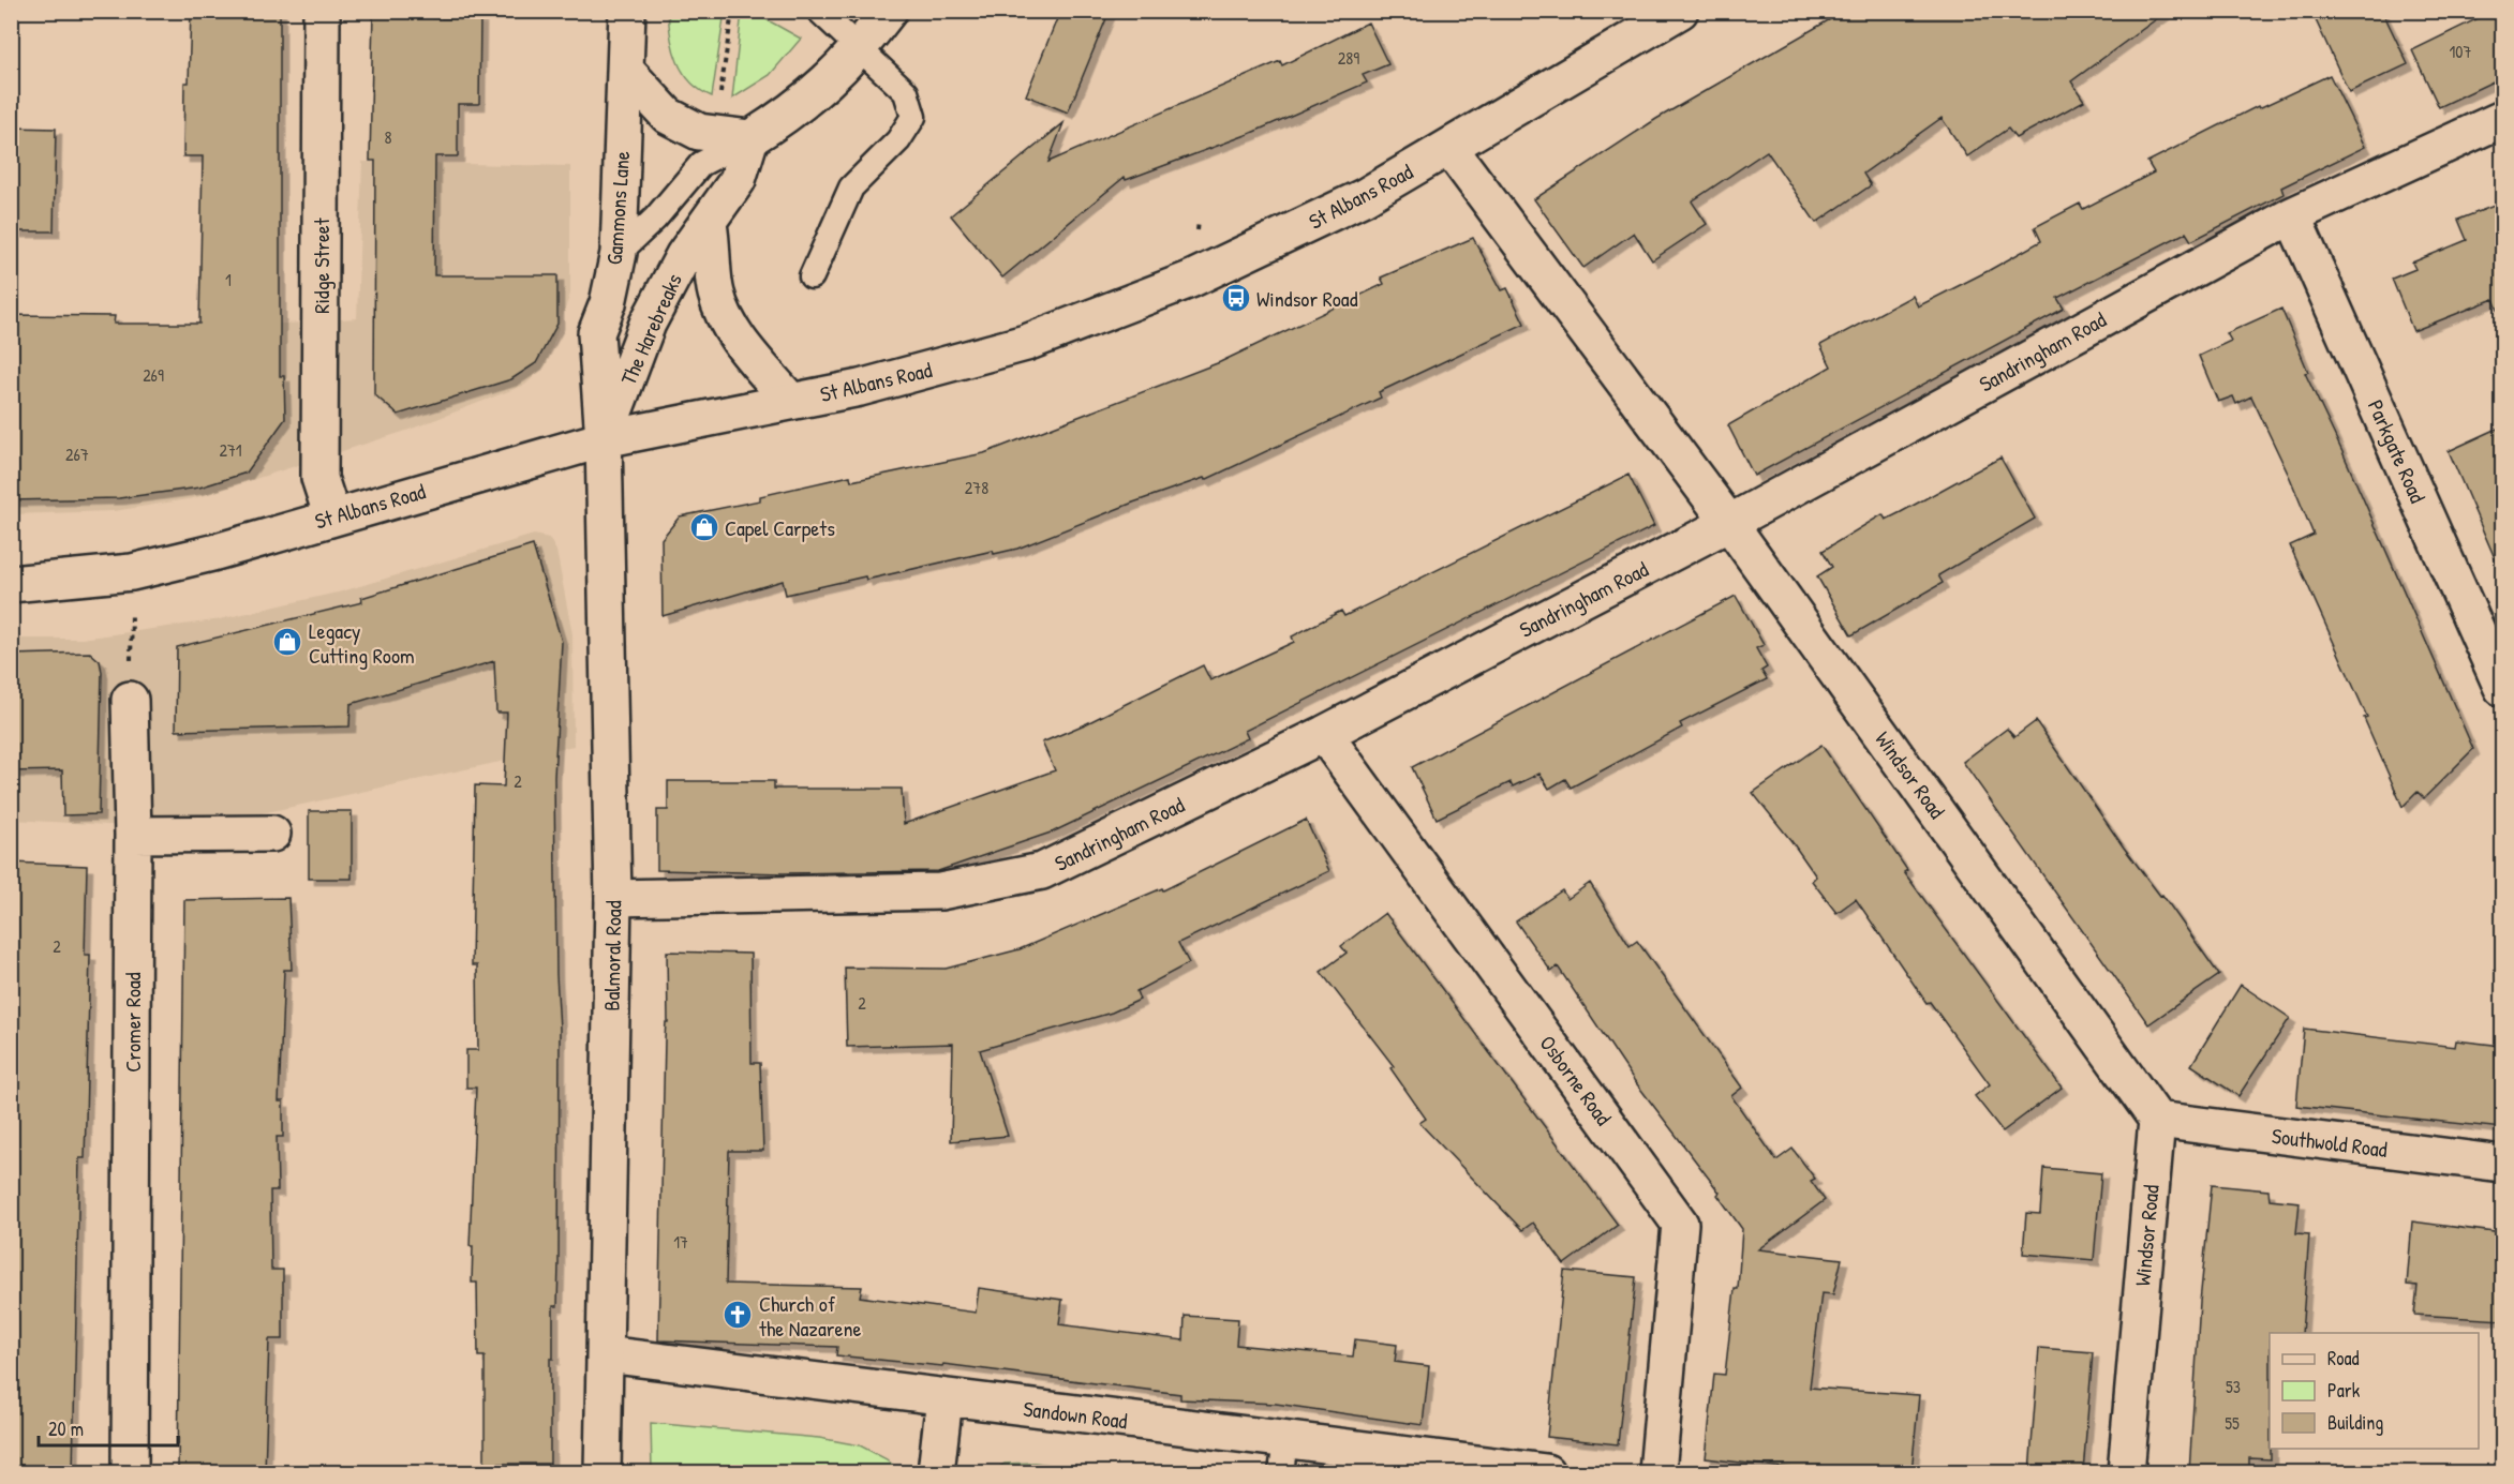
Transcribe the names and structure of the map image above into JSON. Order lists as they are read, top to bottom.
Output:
{
  "streets": {
    "street": [
      "St Albans Road",
      "Gammons Lane",
      "Ridge Street",
      "The Harebreaks",
      "Sandringham Road",
      "Parkgate Road",
      "Windsor Road",
      "Balmoral Road",
      "Cromer Road",
      "Osborne Road",
      "Southwold Road",
      "Sandown Road"
    ]
  },
  "crossings": [
    ["St Albans Road", "Gammons Lane"],
    ["St Albans Road", "Ridge Street"],
    ["St Albans Road", "The Harebreaks"],
    ["St Albans Road", "Windsor Road"],
    ["St Albans Road", "Balmoral Road"],
    ["Gammons Lane", "The Harebreaks"],
    ["Gammons Lane", "Balmoral Road"],
    ["The Harebreaks", "Balmoral Road"],
    ["Sandringham Road", "Parkgate Road"],
    ["Sandringham Road", "Windsor Road"],
    ["Sandringham Road", "Balmoral Road"],
    ["Sandringham Road", "Osborne Road"],
    ["Windsor Road", "Southwold Road"],
    ["Balmoral Road", "Sandown Road"]
  ],
  "places": {
    "bus stop": ["Windsor Road"],
    "shop": ["Capel Carpets", "Legacy Cutting Room"],
    "church": ["Church of the Nazarene"]
  },
  "house_numbers": [
    "107",
    "289",
    "8",
    "1",
    "269",
    "271",
    "267",
    "278",
    "2",
    "2",
    "2",
    "17",
    "53",
    "55"
  ],
  "legend": ["Road", "Park", "Building"],
  "scale_bar": "20 m"
}
